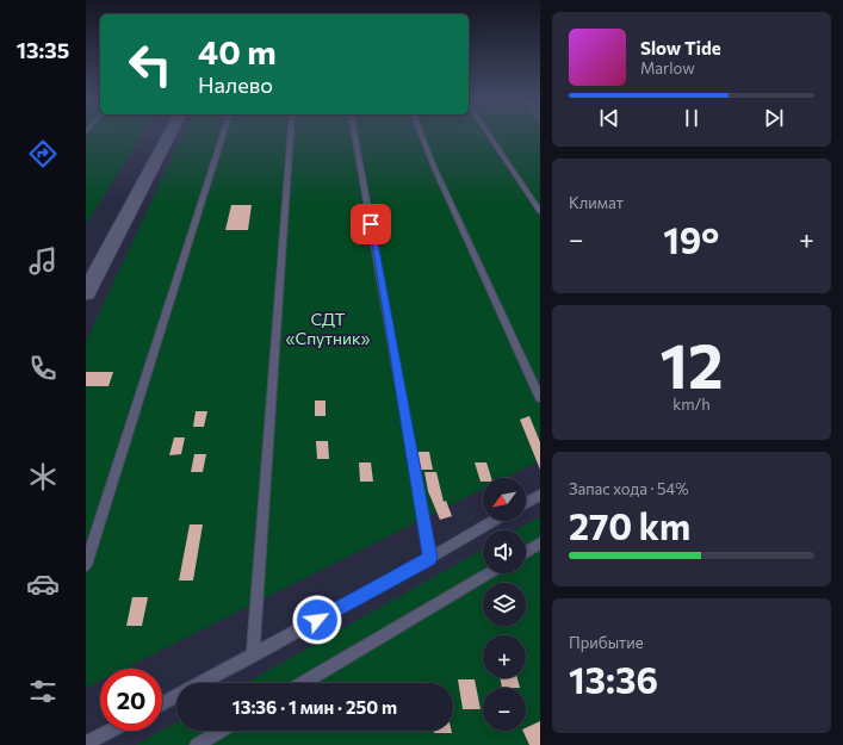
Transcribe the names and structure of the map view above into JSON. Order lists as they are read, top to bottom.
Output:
{
  "parks": ["СДТ «Спутник»"],
  "north": "bottom left",
  "page": {
    "tabs": "13:35",
    "turn": ["40 m", "Налево"],
    "song": ["Slow Tide", "Marlow"],
    "tile": [
      "Климат",
      ["12", "km/h"],
      ["Запас хода · 54%", "270 km"],
      ["Прибытие", "13:36"]
    ],
    "heat": ["−", "19°", "+"],
    "map_buttons": ["+", "−"],
    "limit": "20",
    "trip": "13:36 · 1 мин · 250 m"
  }
}
